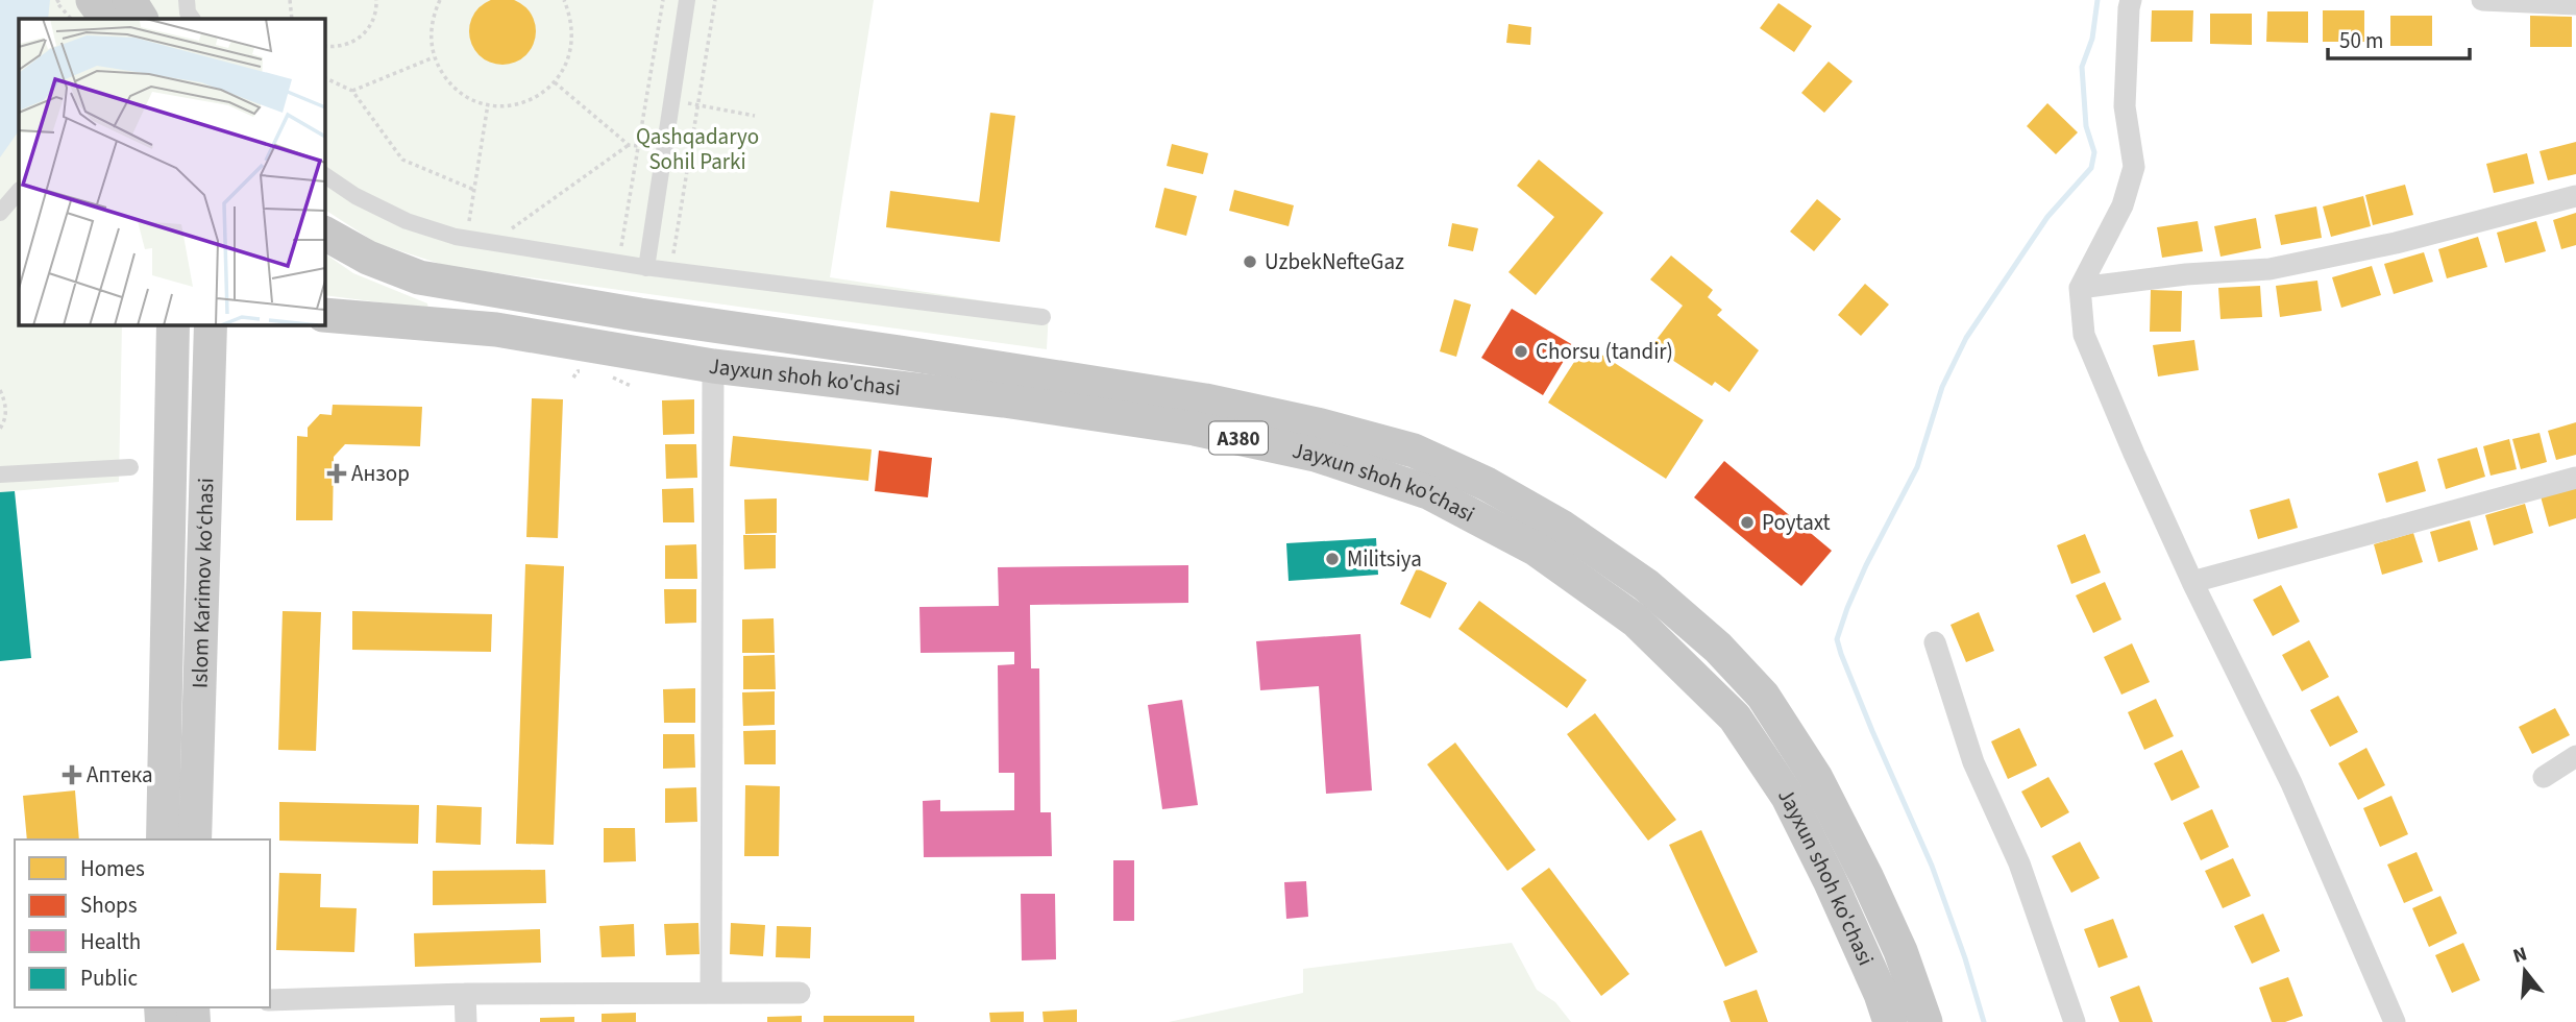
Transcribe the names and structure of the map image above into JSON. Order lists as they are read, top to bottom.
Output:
{
  "streets": {
    "highway": ["Jayxun shoh ko'chasi", "A380"],
    "main road": ["Islom Karimov ko‘chasi"]
  },
  "parks": ["Qashqadaryo Sohil Parki"],
  "places": {
    "other": [
      "UzbekNefteGaz",
      "Chorsu (tandir)",
      "Poytaxt",
      "Militsiya"
    ],
    "health": ["Анзор", "Аптека"]
  },
  "legend": [
    "Homes",
    "Shops",
    "Health",
    "Public"
  ],
  "scale_bar": "50 m",
  "north": "top"
}
